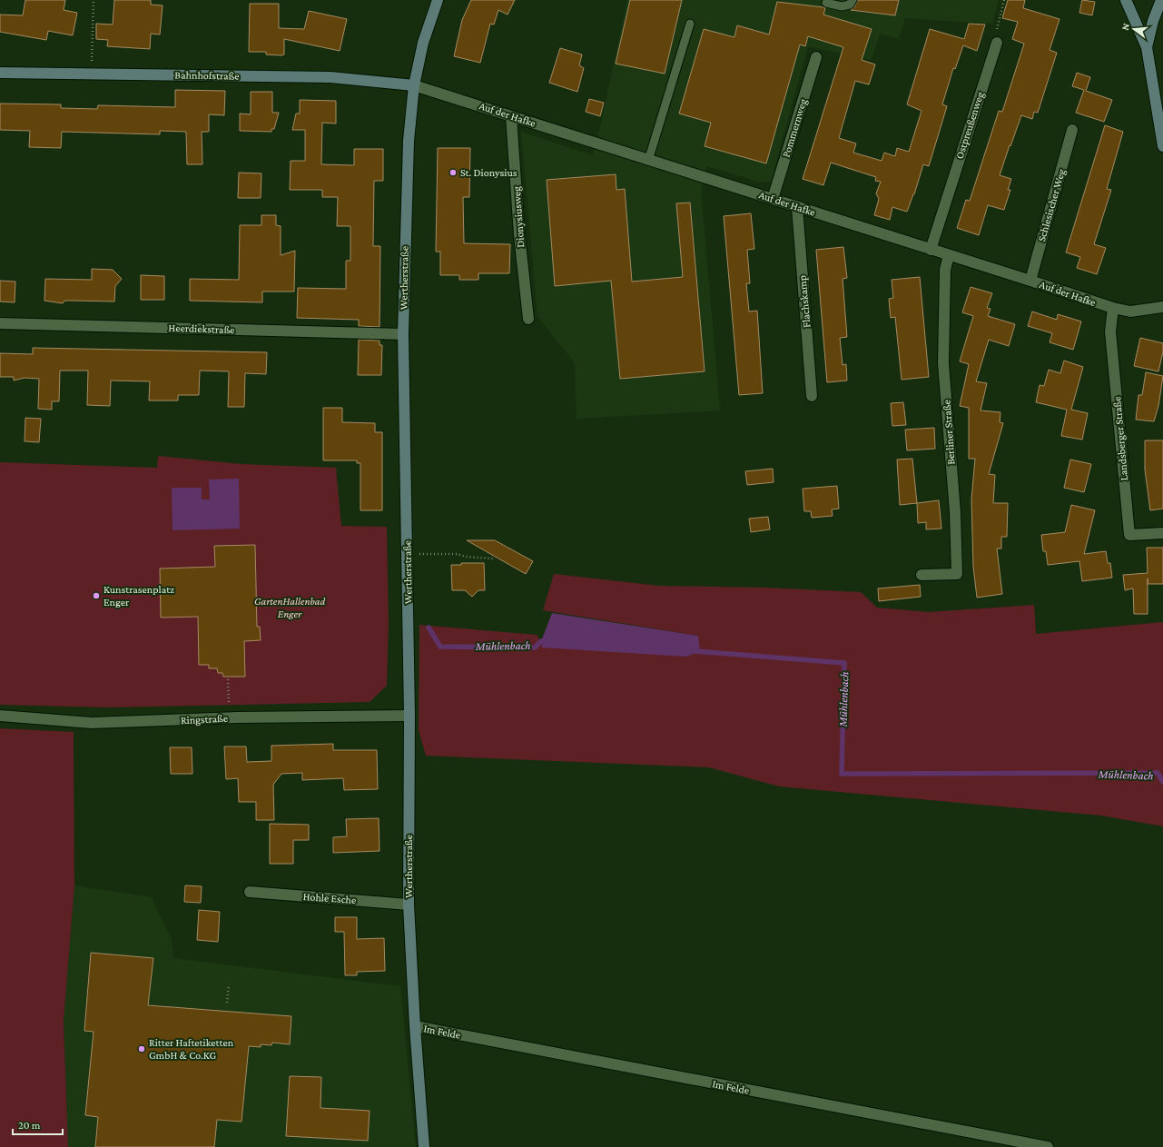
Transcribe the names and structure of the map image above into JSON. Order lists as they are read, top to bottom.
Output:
{
  "streets": {
    "main road": ["Bahnhofstraße", "Wertherstraße"],
    "street": [
      "Auf der Hafke",
      "Ostpreußenweg",
      "Pommernweg",
      "Schlesischer Weg",
      "Dionysiusweg",
      "Flachskamp",
      "Heerdiekstraße",
      "Berliner Straße",
      "Landsberger Straße",
      "Ringstraße",
      "Hohle Esche",
      "Im Felde"
    ]
  },
  "crossings": [
    ["Bahnhofstraße", "Auf der Hafke"],
    ["Bahnhofstraße", "Wertherstraße"],
    ["Auf der Hafke", "Ostpreußenweg"],
    ["Auf der Hafke", "Pommernweg"],
    ["Auf der Hafke", "Schlesischer Weg"],
    ["Auf der Hafke", "Dionysiusweg"],
    ["Auf der Hafke", "Wertherstraße"],
    ["Auf der Hafke", "Flachskamp"],
    ["Auf der Hafke", "Berliner Straße"],
    ["Auf der Hafke", "Landsberger Straße"],
    ["Wertherstraße", "Heerdiekstraße"],
    ["Wertherstraße", "Ringstraße"],
    ["Wertherstraße", "Hohle Esche"],
    ["Wertherstraße", "Im Felde"]
  ],
  "water": ["Mühlenbach"],
  "parks": ["GartenHallenbad Enger"],
  "places": ["St. Dionysius", "Kunstrasenplatz Enger", "Ritter Haftetiketten GmbH & Co.KG"],
  "scale_bar": "20 m",
  "north": "left"
}
